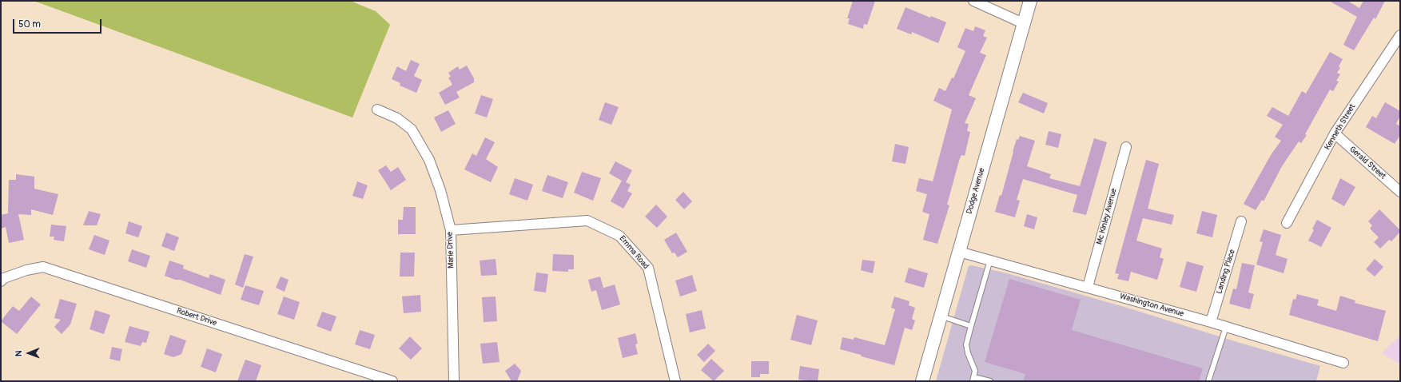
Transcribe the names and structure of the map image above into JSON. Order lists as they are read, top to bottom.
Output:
{
  "streets": {
    "main road": ["Dodge Avenue"],
    "street": [
      "Kenneth Street",
      "Gerald Street",
      "Mc Kinley Avenue",
      "Marie Drive",
      "Emma Road",
      "Landing Place",
      "Washington Avenue",
      "Robert Drive"
    ]
  },
  "crossings": [
    ["Kenneth Street", "Gerald Street"],
    ["Dodge Avenue", "Washington Avenue"],
    ["Mc Kinley Avenue", "Washington Avenue"],
    ["Marie Drive", "Emma Road"],
    ["Landing Place", "Washington Avenue"]
  ],
  "scale_bar": "50 m",
  "north": "left"
}
